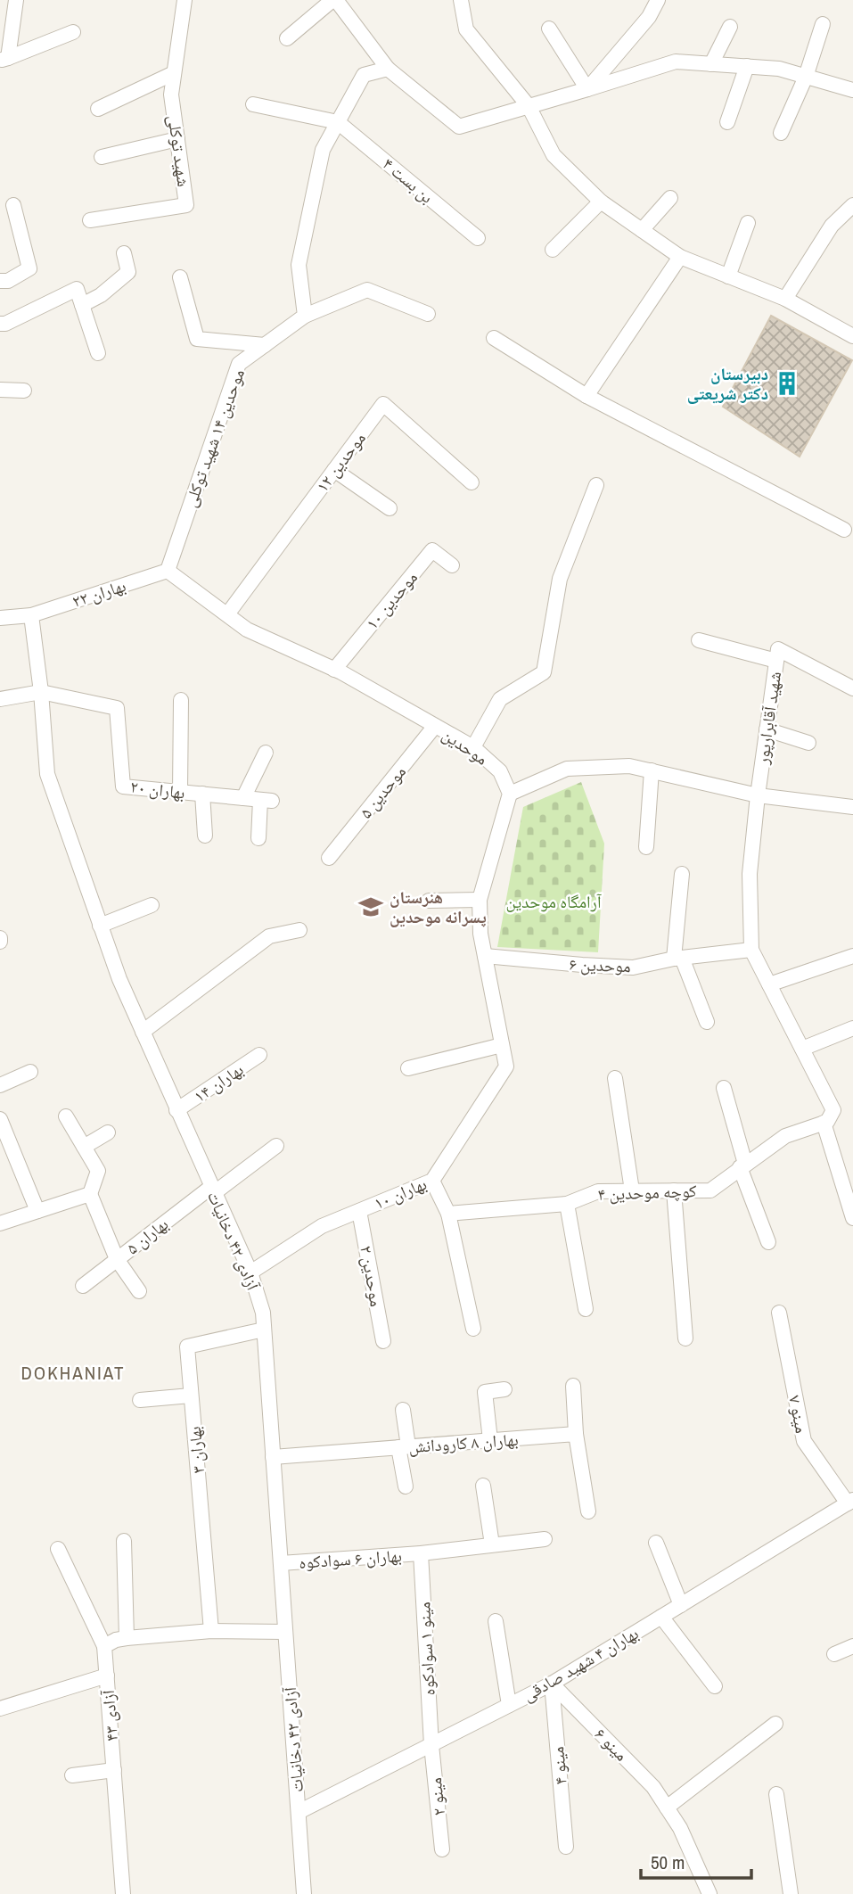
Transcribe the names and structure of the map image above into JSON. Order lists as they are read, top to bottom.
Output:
{
  "streets": {
    "street": [
      "شهید توکلی",
      "بن بست ۴",
      "موحدین ۱۴ شهید توکلی",
      "موحدین ۱۲",
      "بهاران ۲۲",
      "موحدین ۱۰",
      "شهید آقابرارپور",
      "موحدین",
      "بهاران ۲۰",
      "موحدین ۵",
      "موحدین ۶",
      "بهاران ۱۴",
      "کوچه موحدین ۴",
      "بهاران ۱۰",
      "بهاران ۵",
      "آزادی ۴۲ دخانیات",
      "موحدین ۲",
      "مینو ۷",
      "بهاران ۸ کارودانش",
      "بهاران ۳",
      "بهاران ۶ سوادکوه",
      "مینو ۱ سوادکوه",
      "بهاران ۴ شهید صادقی",
      "آزادی ۴۳",
      "مینو ۶",
      "مینو ۴",
      "مینو ۲"
    ]
  },
  "crossings": [
    ["موحدین ۱۴ شهید توکلی", "بهاران ۲۲"],
    ["موحدین ۱۴ شهید توکلی", "موحدین"],
    ["موحدین ۱۲", "موحدین"],
    ["بهاران ۲۲", "موحدین"],
    ["بهاران ۲۲", "آزادی ۴۲ دخانیات"],
    ["موحدین ۱۰", "موحدین"],
    ["شهید آقابرارپور", "موحدین ۶"],
    ["موحدین", "موحدین ۵"],
    ["بهاران ۲۰", "آزادی ۴۲ دخانیات"],
    ["بهاران ۱۴", "آزادی ۴۲ دخانیات"],
    ["بهاران ۱۰", "آزادی ۴۲ دخانیات"],
    ["بهاران ۱۰", "موحدین ۲"],
    ["بهاران ۵", "آزادی ۴۲ دخانیات"],
    ["آزادی ۴۲ دخانیات", "بهاران ۸ کارودانش"],
    ["آزادی ۴۲ دخانیات", "بهاران ۳"],
    ["آزادی ۴۲ دخانیات", "بهاران ۶ سوادکوه"],
    ["آزادی ۴۲ دخانیات", "بهاران ۴ شهید صادقی"],
    ["مینو ۷", "بهاران ۴ شهید صادقی"],
    ["بهاران ۶ سوادکوه", "مینو ۱ سوادکوه"],
    ["مینو ۱ سوادکوه", "بهاران ۴ شهید صادقی"],
    ["مینو ۱ سوادکوه", "مینو ۲"],
    ["بهاران ۴ شهید صادقی", "مینو ۶"],
    ["بهاران ۴ شهید صادقی", "مینو ۴"],
    ["بهاران ۴ شهید صادقی", "مینو ۲"],
    ["مینو ۶", "مینو ۴"]
  ],
  "districts": ["DOKHANIAT"],
  "parks": ["آرامگاه موحدین"],
  "places": {
    "building": ["دبیرستان دکتر شریعتی"],
    "school or university": ["هنرستان پسرانه موحدین"]
  },
  "scale_bar": "50 m"
}
